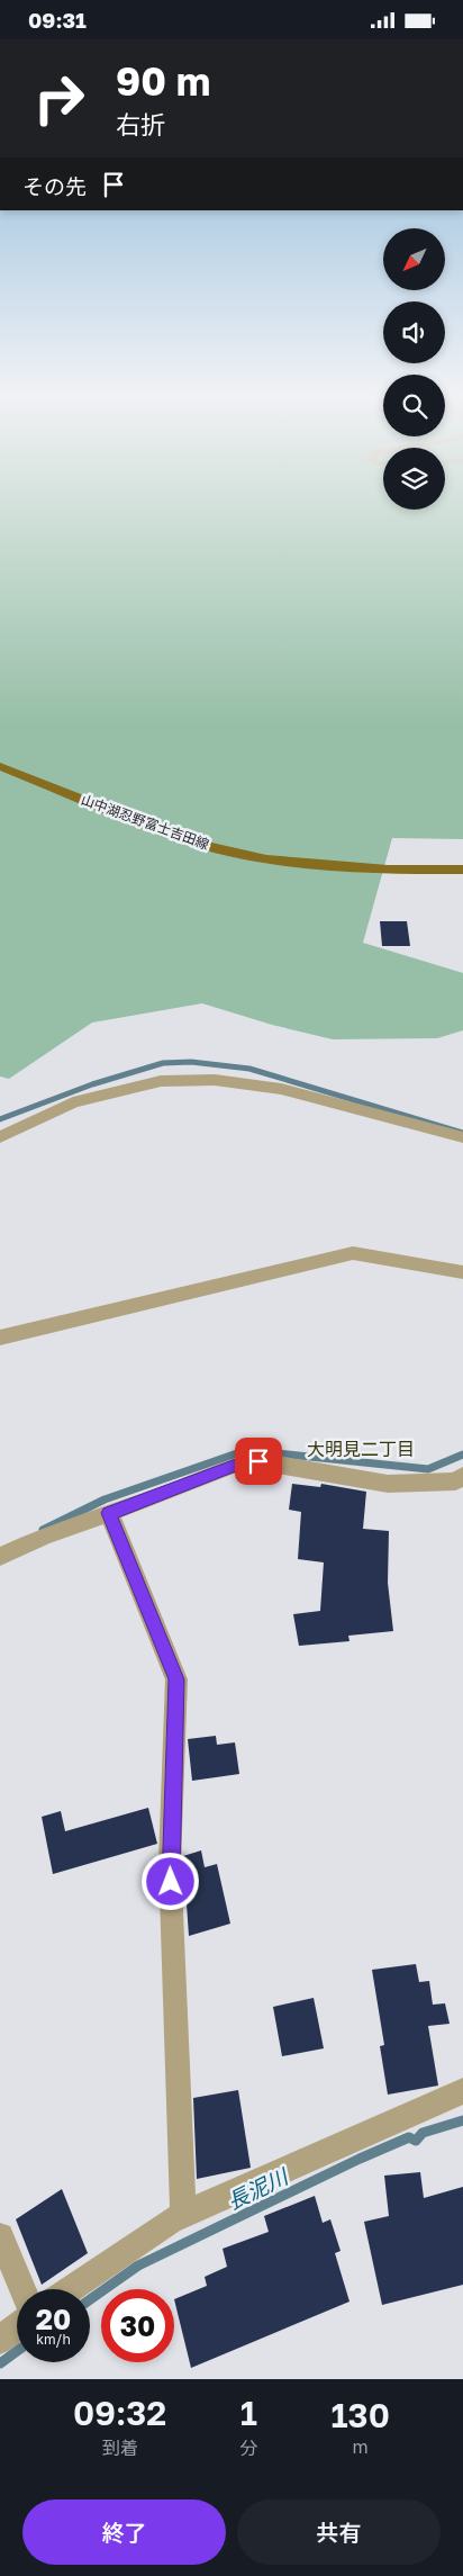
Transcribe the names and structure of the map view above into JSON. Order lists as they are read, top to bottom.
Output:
{
  "streets": {
    "main road": ["山中湖忍野富士吉田線"]
  },
  "districts": ["大明見二丁目"],
  "water": ["長泥川"],
  "north": "bottom left",
  "page": {
    "status": "09:31",
    "turn": ["90 m", "右折"],
    "then": "その先",
    "speed": "20 km/h",
    "limit": "30",
    "eta": [
      "09:32",
      "到着",
      "1",
      "分",
      "130",
      "m"
    ],
    "buttons": ["終了", "共有"]
  }
}
